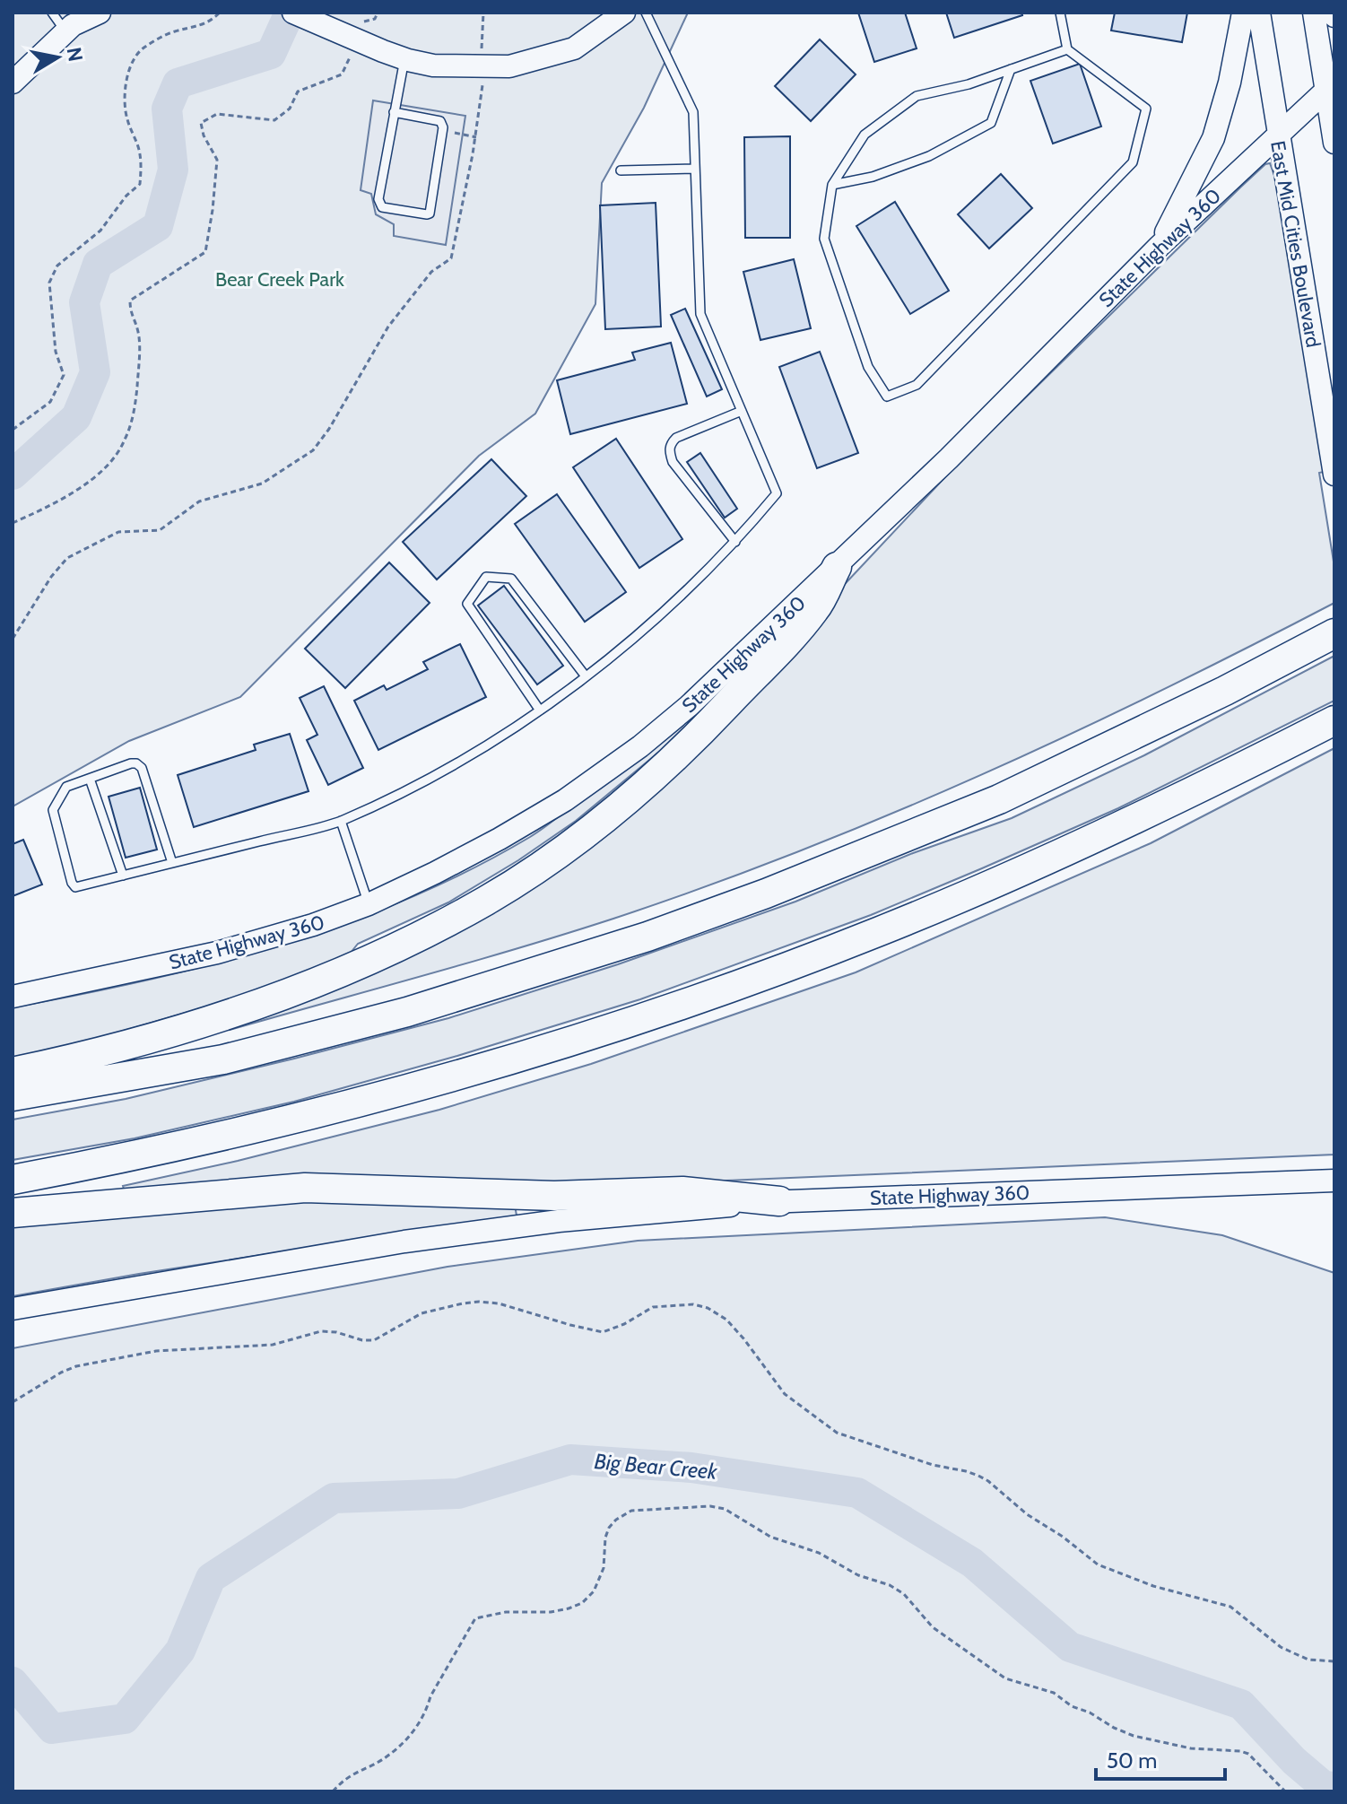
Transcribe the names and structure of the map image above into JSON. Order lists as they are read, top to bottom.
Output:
{
  "streets": {
    "main road": ["East Mid Cities Boulevard", "State Highway 360"]
  },
  "crossings": [
    ["East Mid Cities Boulevard", "State Highway 360"]
  ],
  "water": ["Big Bear Creek"],
  "parks": ["Bear Creek Park"],
  "scale_bar": "50 m",
  "north": "right"
}
